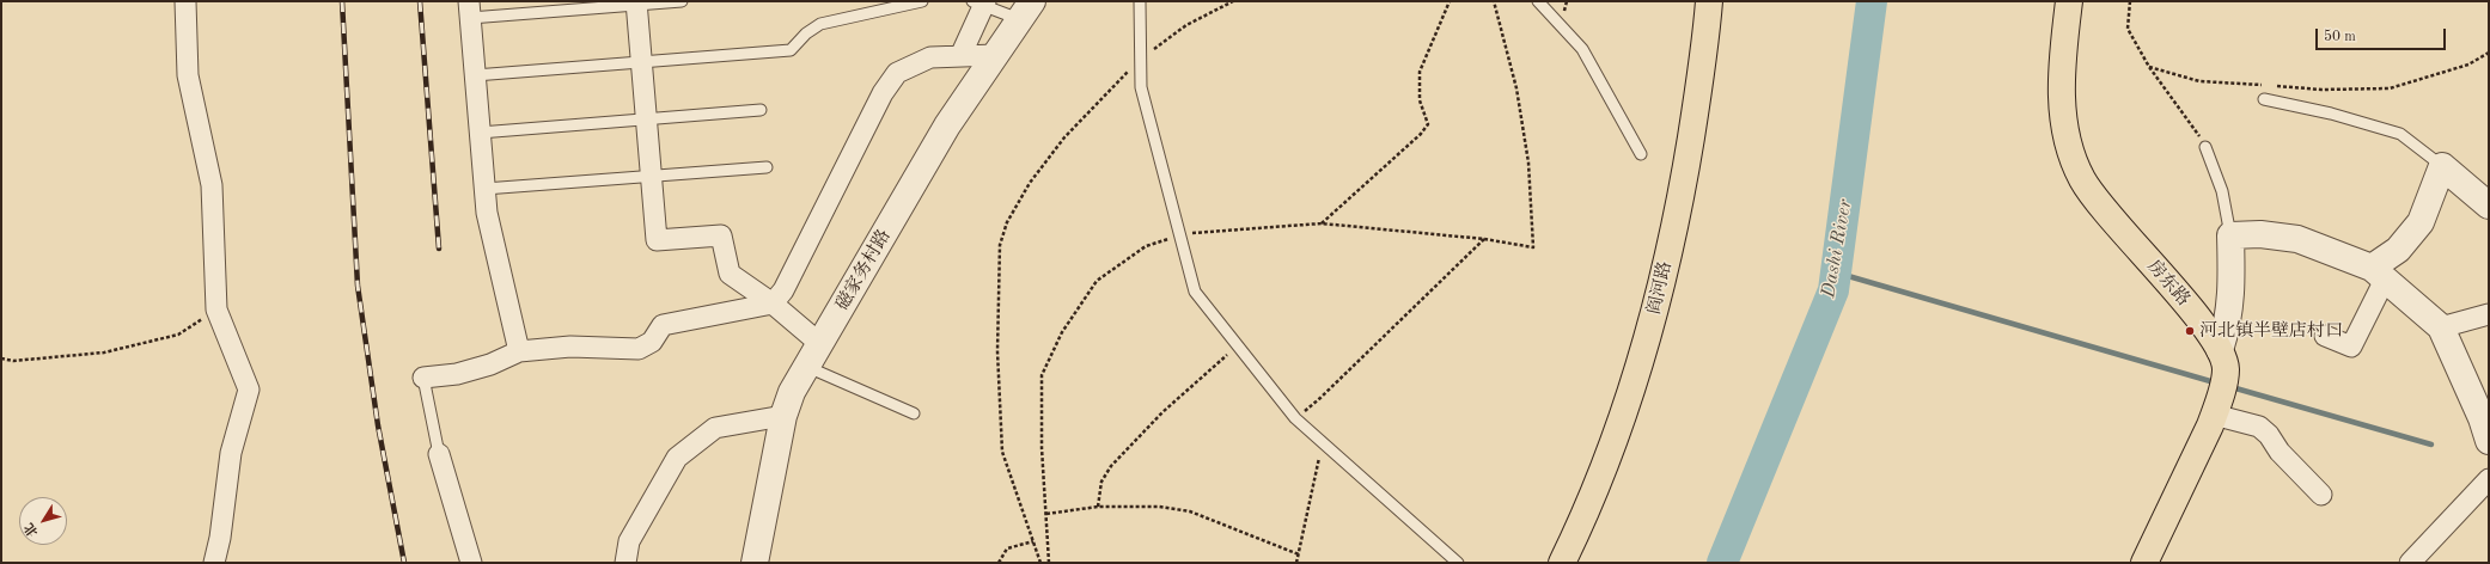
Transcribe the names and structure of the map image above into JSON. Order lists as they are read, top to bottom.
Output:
{
  "streets": {
    "main road": ["房东路", "阎河路"],
    "street": ["磁家务村路"]
  },
  "water": ["Dashi River"],
  "places": ["河北镇半壁店村口"],
  "scale_bar": "50 m",
  "north": "bottom left"
}
